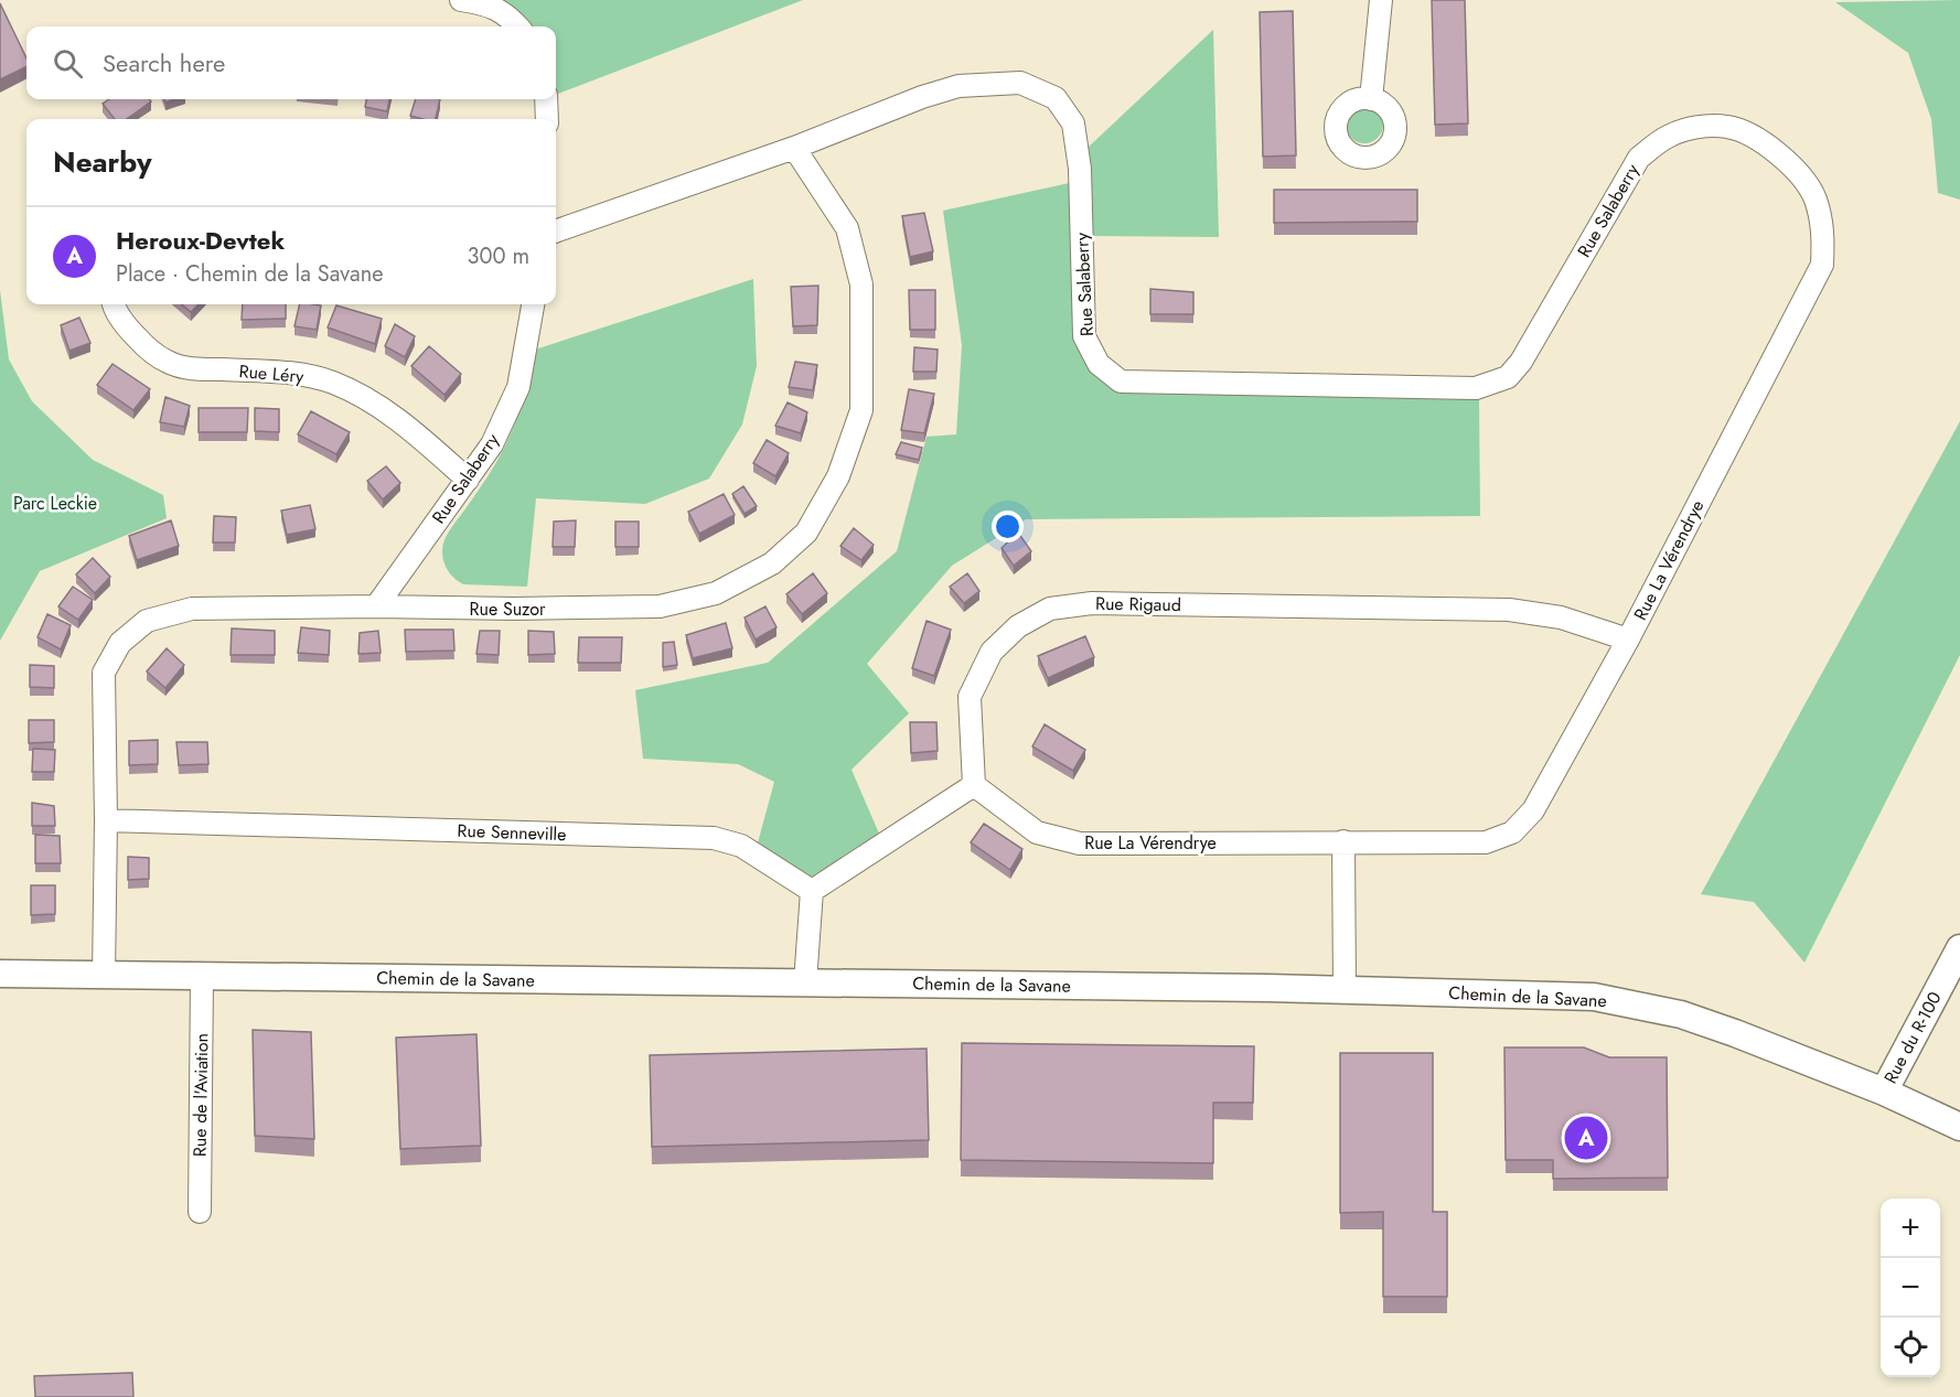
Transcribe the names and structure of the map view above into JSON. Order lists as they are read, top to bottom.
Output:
{
  "streets": {
    "street": [
      "Rue Salaberry",
      "Rue Léry",
      "Rue La Vérendrye",
      "Rue Rigaud",
      "Rue Suzor",
      "Rue Senneville",
      "Chemin de la Savane",
      "Rue du R-100",
      "Rue de l'Aviation"
    ]
  },
  "crossings": [
    ["Rue Salaberry", "Rue Léry"],
    ["Rue Salaberry", "Rue La Vérendrye"],
    ["Rue Salaberry", "Rue Suzor"],
    ["Rue La Vérendrye", "Rue Rigaud"],
    ["Rue Suzor", "Rue Senneville"],
    ["Rue Suzor", "Chemin de la Savane"],
    ["Chemin de la Savane", "Rue du R-100"],
    ["Chemin de la Savane", "Rue de l'Aviation"]
  ],
  "parks": ["Parc Leckie"],
  "page": {
    "search": "Search here",
    "heading": "Nearby",
    "list": [
      {
        "mark": "A",
        "name": "Heroux-Devtek",
        "note": "Place · Chemin de la Savane",
        "value": "300 m"
      }
    ],
    "pins": "A",
    "map_buttons": ["+", "−"]
  }
}
